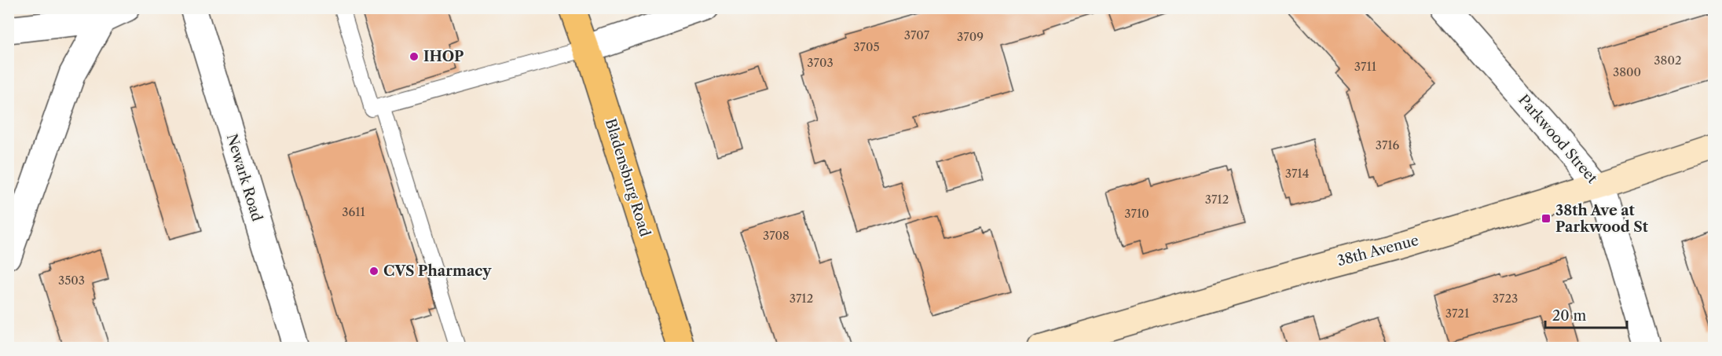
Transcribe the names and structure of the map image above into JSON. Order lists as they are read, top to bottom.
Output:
{
  "streets": {
    "main road": ["Bladensburg Road", "38th Avenue"],
    "street": ["Parkwood Street", "Newark Road"]
  },
  "crossings": [
    ["Parkwood Street", "38th Avenue"]
  ],
  "places": {
    "other": ["IHOP", "CVS Pharmacy"],
    "transit": ["38th Ave at Parkwood St"]
  },
  "house_numbers": [
    "3707",
    "3709",
    "3705",
    "3802",
    "3703",
    "3711",
    "3800",
    "3716",
    "3714",
    "3712",
    "3611",
    "3710",
    "3708",
    "3503",
    "3712",
    "3723",
    "3721"
  ],
  "scale_bar": "20 m"
}
